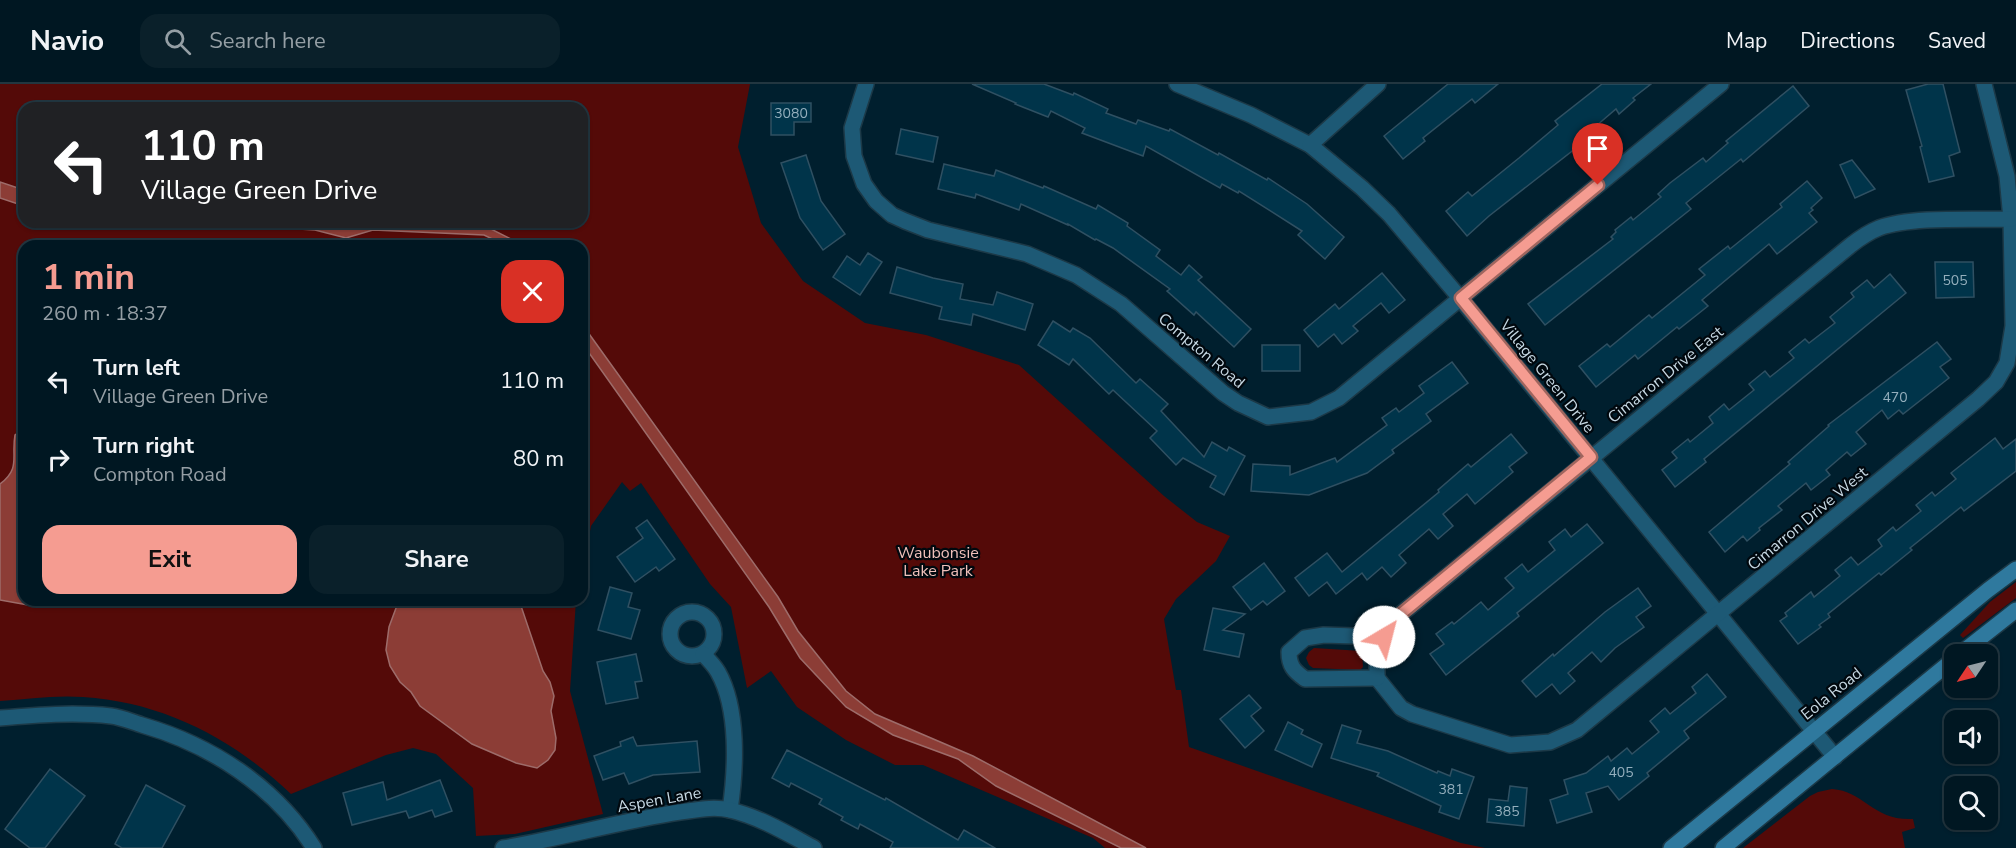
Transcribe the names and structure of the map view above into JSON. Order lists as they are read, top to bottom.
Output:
{
  "streets": {
    "main road": ["Eola Road"],
    "street": [
      "Compton Road",
      "Cimarron Drive East",
      "Village Green Drive",
      "Cimarron Drive West",
      "Aspen Lane"
    ]
  },
  "crossings": [
    ["Compton Road", "Village Green Drive"],
    ["Cimarron Drive East", "Village Green Drive"],
    ["Cimarron Drive East", "Cimarron Drive West"],
    ["Village Green Drive", "Cimarron Drive West"],
    ["Village Green Drive", "Eola Road"]
  ],
  "parks": ["Waubonsie Lake Park"],
  "house_numbers": [
    "3080",
    "505",
    "470",
    "405",
    "381",
    "385"
  ],
  "north": "bottom left",
  "page": {
    "header": "Navio",
    "search": "Search here",
    "nav": ["Map", "Directions", "Saved"],
    "turn": ["110 m", "Village Green Drive"],
    "heading": ["1 min", "260 m · 18:37"],
    "list": [
      {
        "name": "Turn left",
        "note": "Village Green Drive",
        "value": "110 m"
      },
      {
        "name": "Turn right",
        "note": "Compton Road",
        "value": "80 m"
      }
    ],
    "buttons": ["Exit", "Share"]
  }
}
